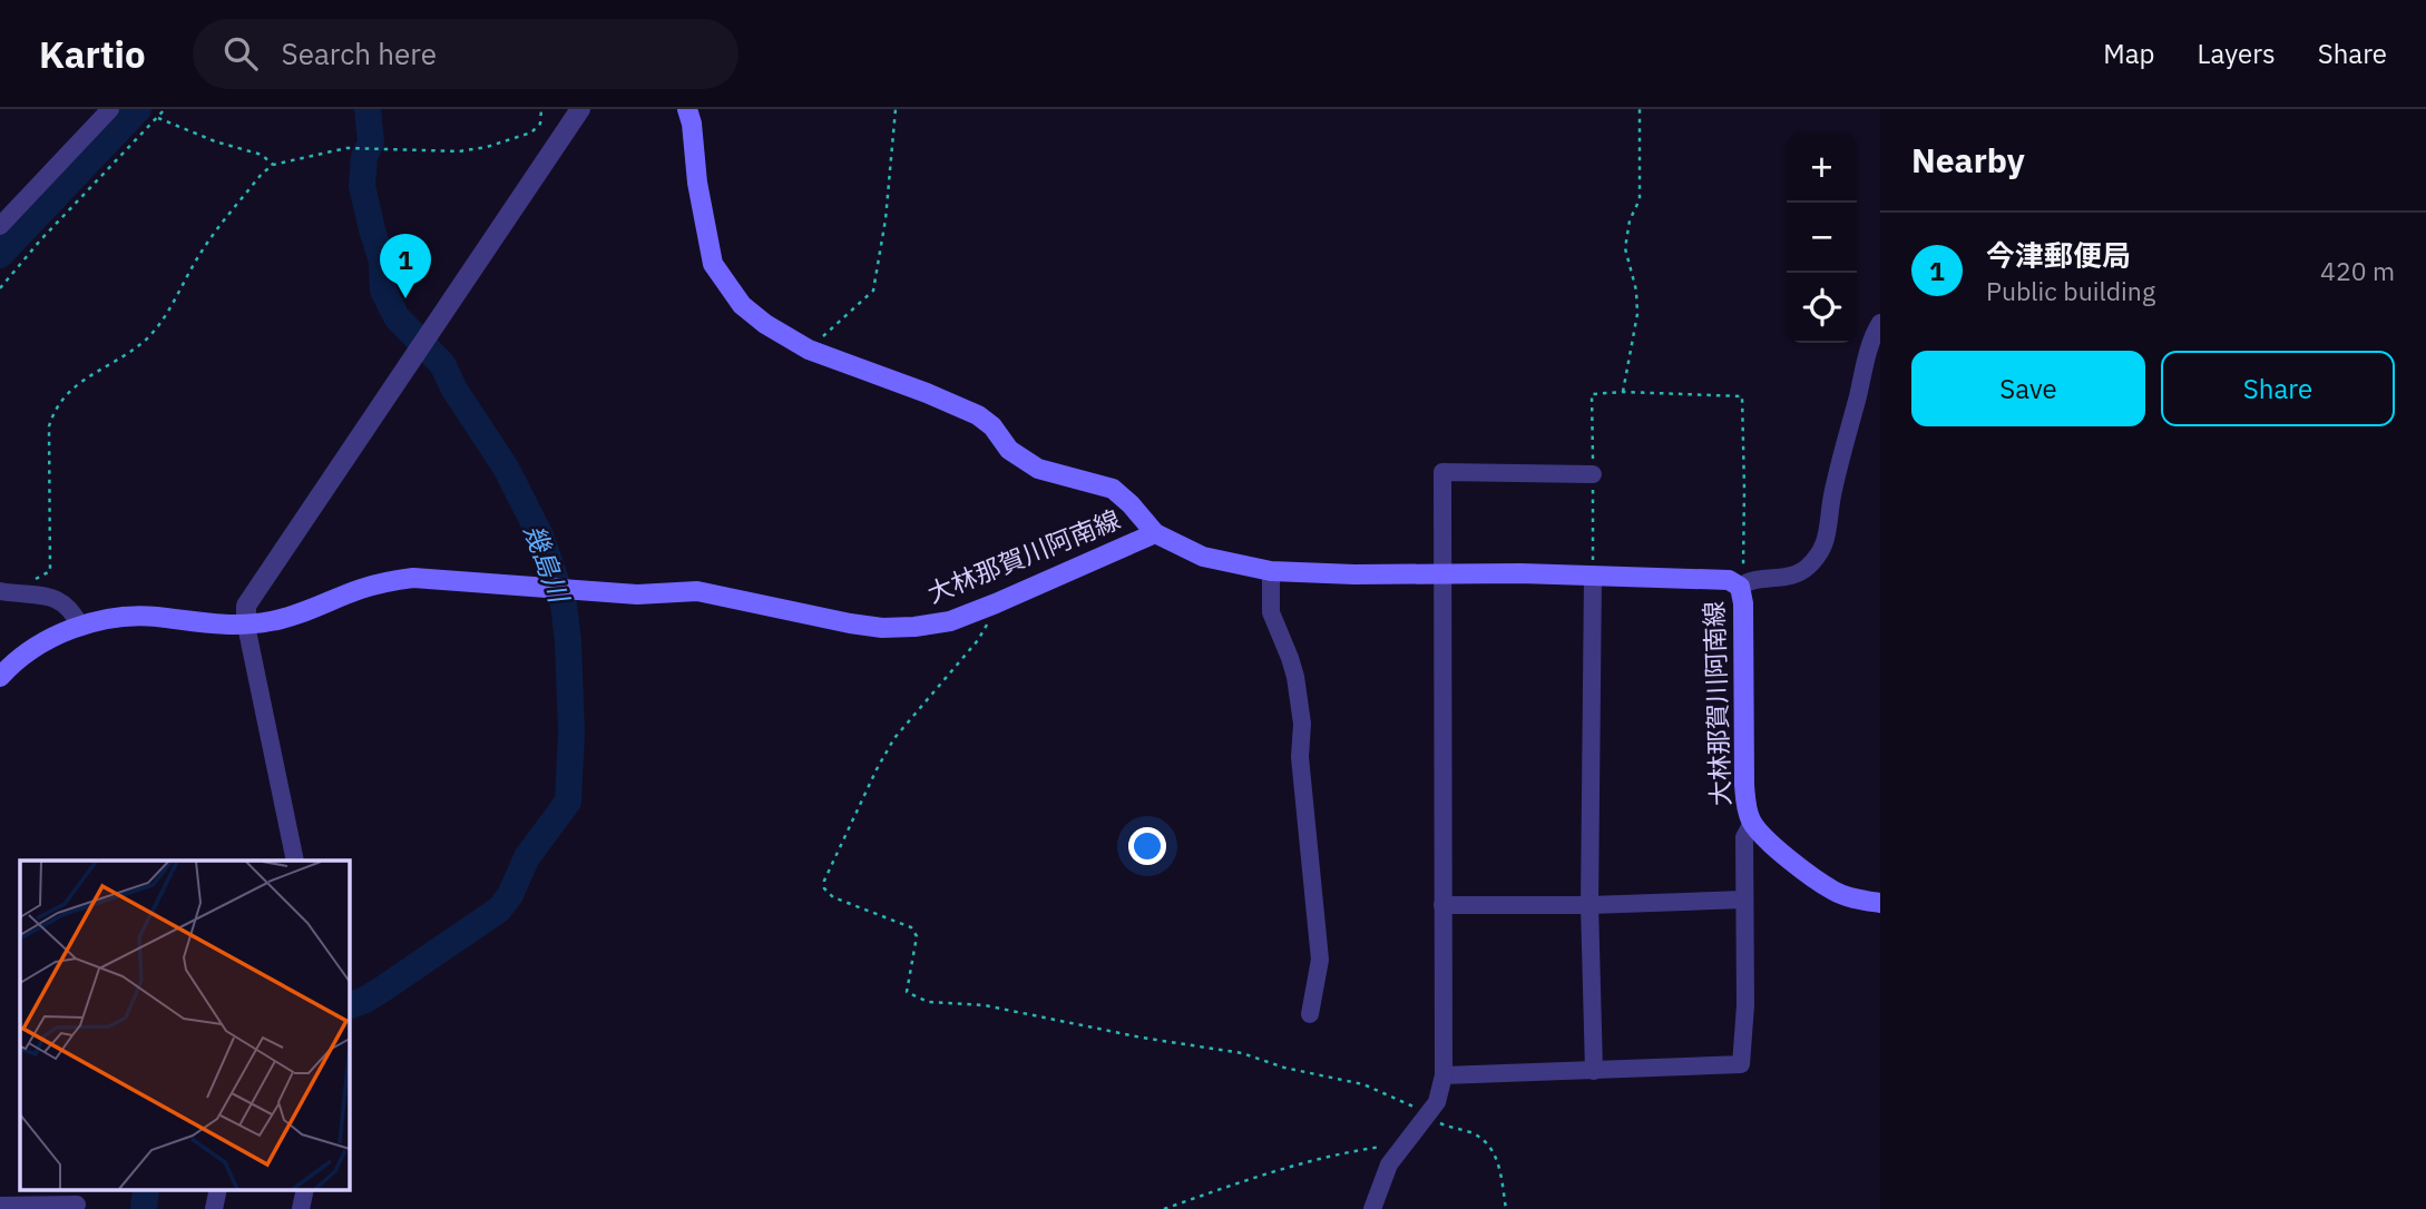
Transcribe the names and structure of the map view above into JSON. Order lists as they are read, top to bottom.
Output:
{
  "streets": {
    "main road": ["大林那賀川阿南線"]
  },
  "water": ["幾島川"],
  "page": {
    "header": "Kartio",
    "search": "Search here",
    "nav": ["Map", "Layers", "Share"],
    "heading": "Nearby",
    "map_buttons": ["+", "−"],
    "list": [
      {
        "mark": "1",
        "name": "今津郵便局",
        "note": "Public building",
        "value": "420 m"
      }
    ],
    "pins": "1",
    "buttons": ["Save", "Share"]
  }
}
